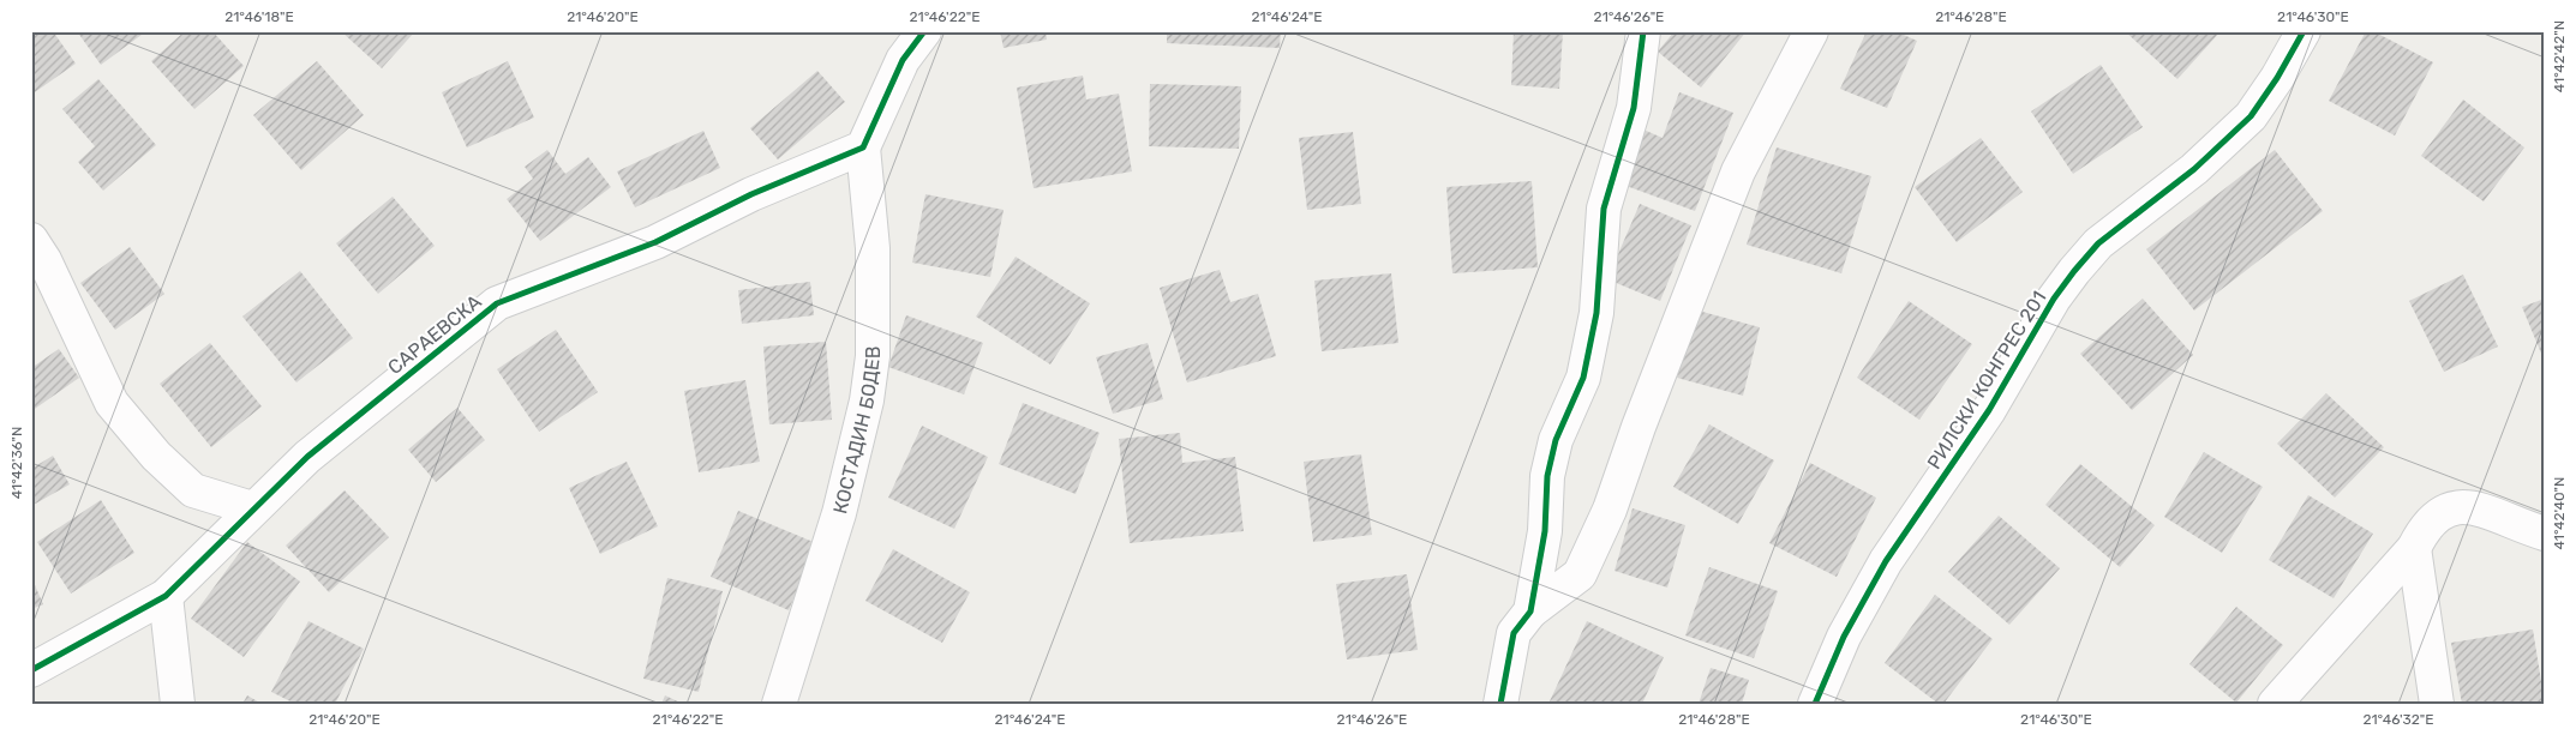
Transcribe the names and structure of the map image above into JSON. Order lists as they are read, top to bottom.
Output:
{
  "streets": {
    "street": ["САРАЕВСКА", "РИЛСКИ КОНГРЕС 201", "КОСТАДИН БОДЕВ"]
  },
  "crossings": [
    ["САРАЕВСКА", "КОСТАДИН БОДЕВ"]
  ],
  "coordinates": [
    "21°46'18\"E",
    "21°46'20\"E",
    "21°46'22\"E",
    "21°46'24\"E",
    "21°46'26\"E",
    "21°46'28\"E",
    "21°46'30\"E",
    "41°42'42\"N",
    "41°42'36\"N",
    "41°42'40\"N",
    "21°46'32\"E"
  ]
}
